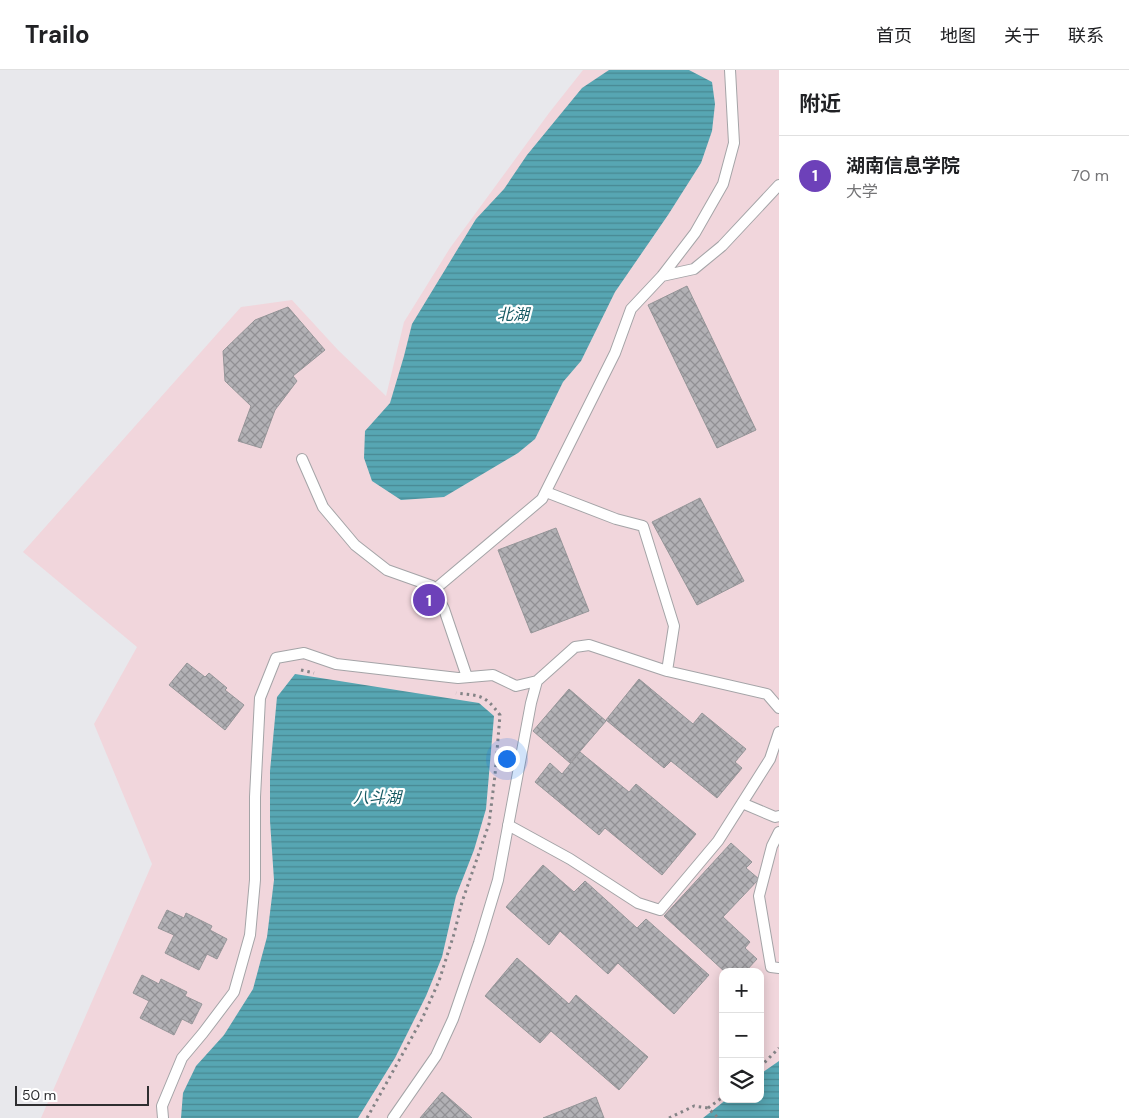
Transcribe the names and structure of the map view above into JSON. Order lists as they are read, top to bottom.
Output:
{
  "water": ["北湖", "八斗湖"],
  "scale_bar": "50 m",
  "page": {
    "header": "Trailo",
    "nav": [
      "首页",
      "地图",
      "关于",
      "联系"
    ],
    "heading": "附近",
    "list": [
      {
        "mark": "1",
        "name": "湖南信息学院",
        "note": "大学",
        "value": "70 m"
      }
    ],
    "pins": "1",
    "map_buttons": ["+", "−"],
    "scale": "50 m"
  }
}
